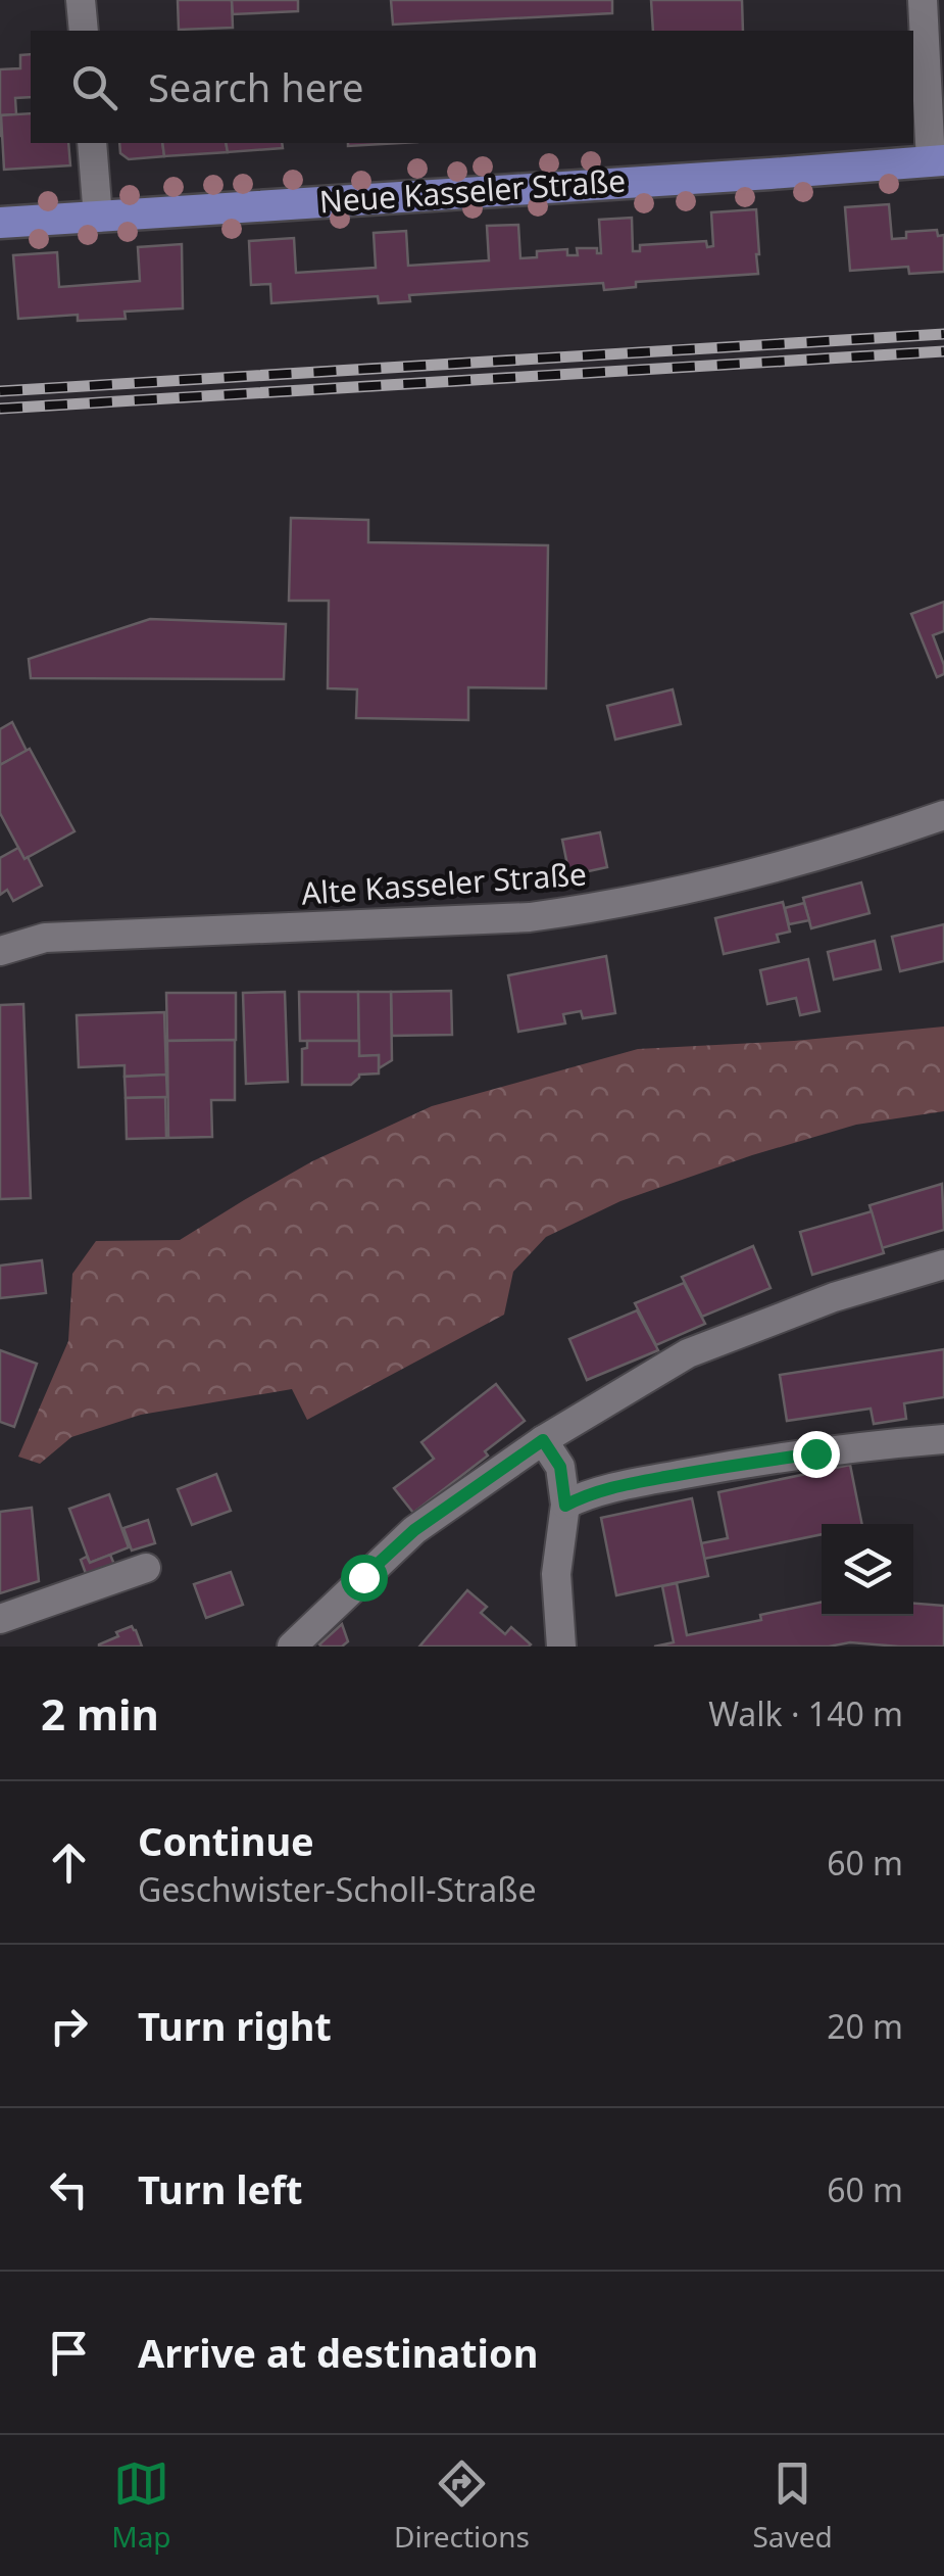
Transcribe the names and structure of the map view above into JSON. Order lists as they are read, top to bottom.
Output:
{
  "streets": {
    "main road": ["Neue Kasseler Straße"],
    "street": ["Alte Kasseler Straße"]
  },
  "page": {
    "search": "Search here",
    "heading": ["2 min", "Walk · 140 m"],
    "list": [
      ["Continue", "Geschwister-Scholl-Straße", "60 m"],
      ["Turn right", "20 m"],
      ["Turn left", "60 m"],
      "Arrive at destination"
    ],
    "nav": ["Map", "Directions", "Saved"]
  }
}
